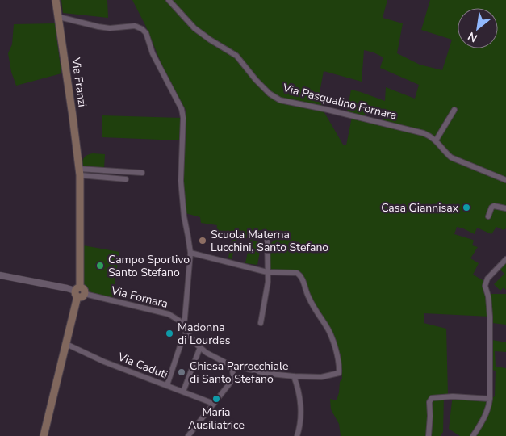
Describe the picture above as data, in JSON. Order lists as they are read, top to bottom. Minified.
{"streets":{"main road":["Via Franzi"],"street":["Via Pasqualino Fornara","Via Fornara","Via Caduti"]},"crossings":[["Via Franzi","Via Fornara"],["Via Franzi","Via Caduti"]],"places":["Casa Giannisax","Scuola Materna Lucchini, Santo Stefano","Campo Sportivo Santo Stefano","Madonna di Lourdes","Chiesa Parrocchiale di Santo Stefano","Maria Ausiliatrice"],"north":"bottom left"}
